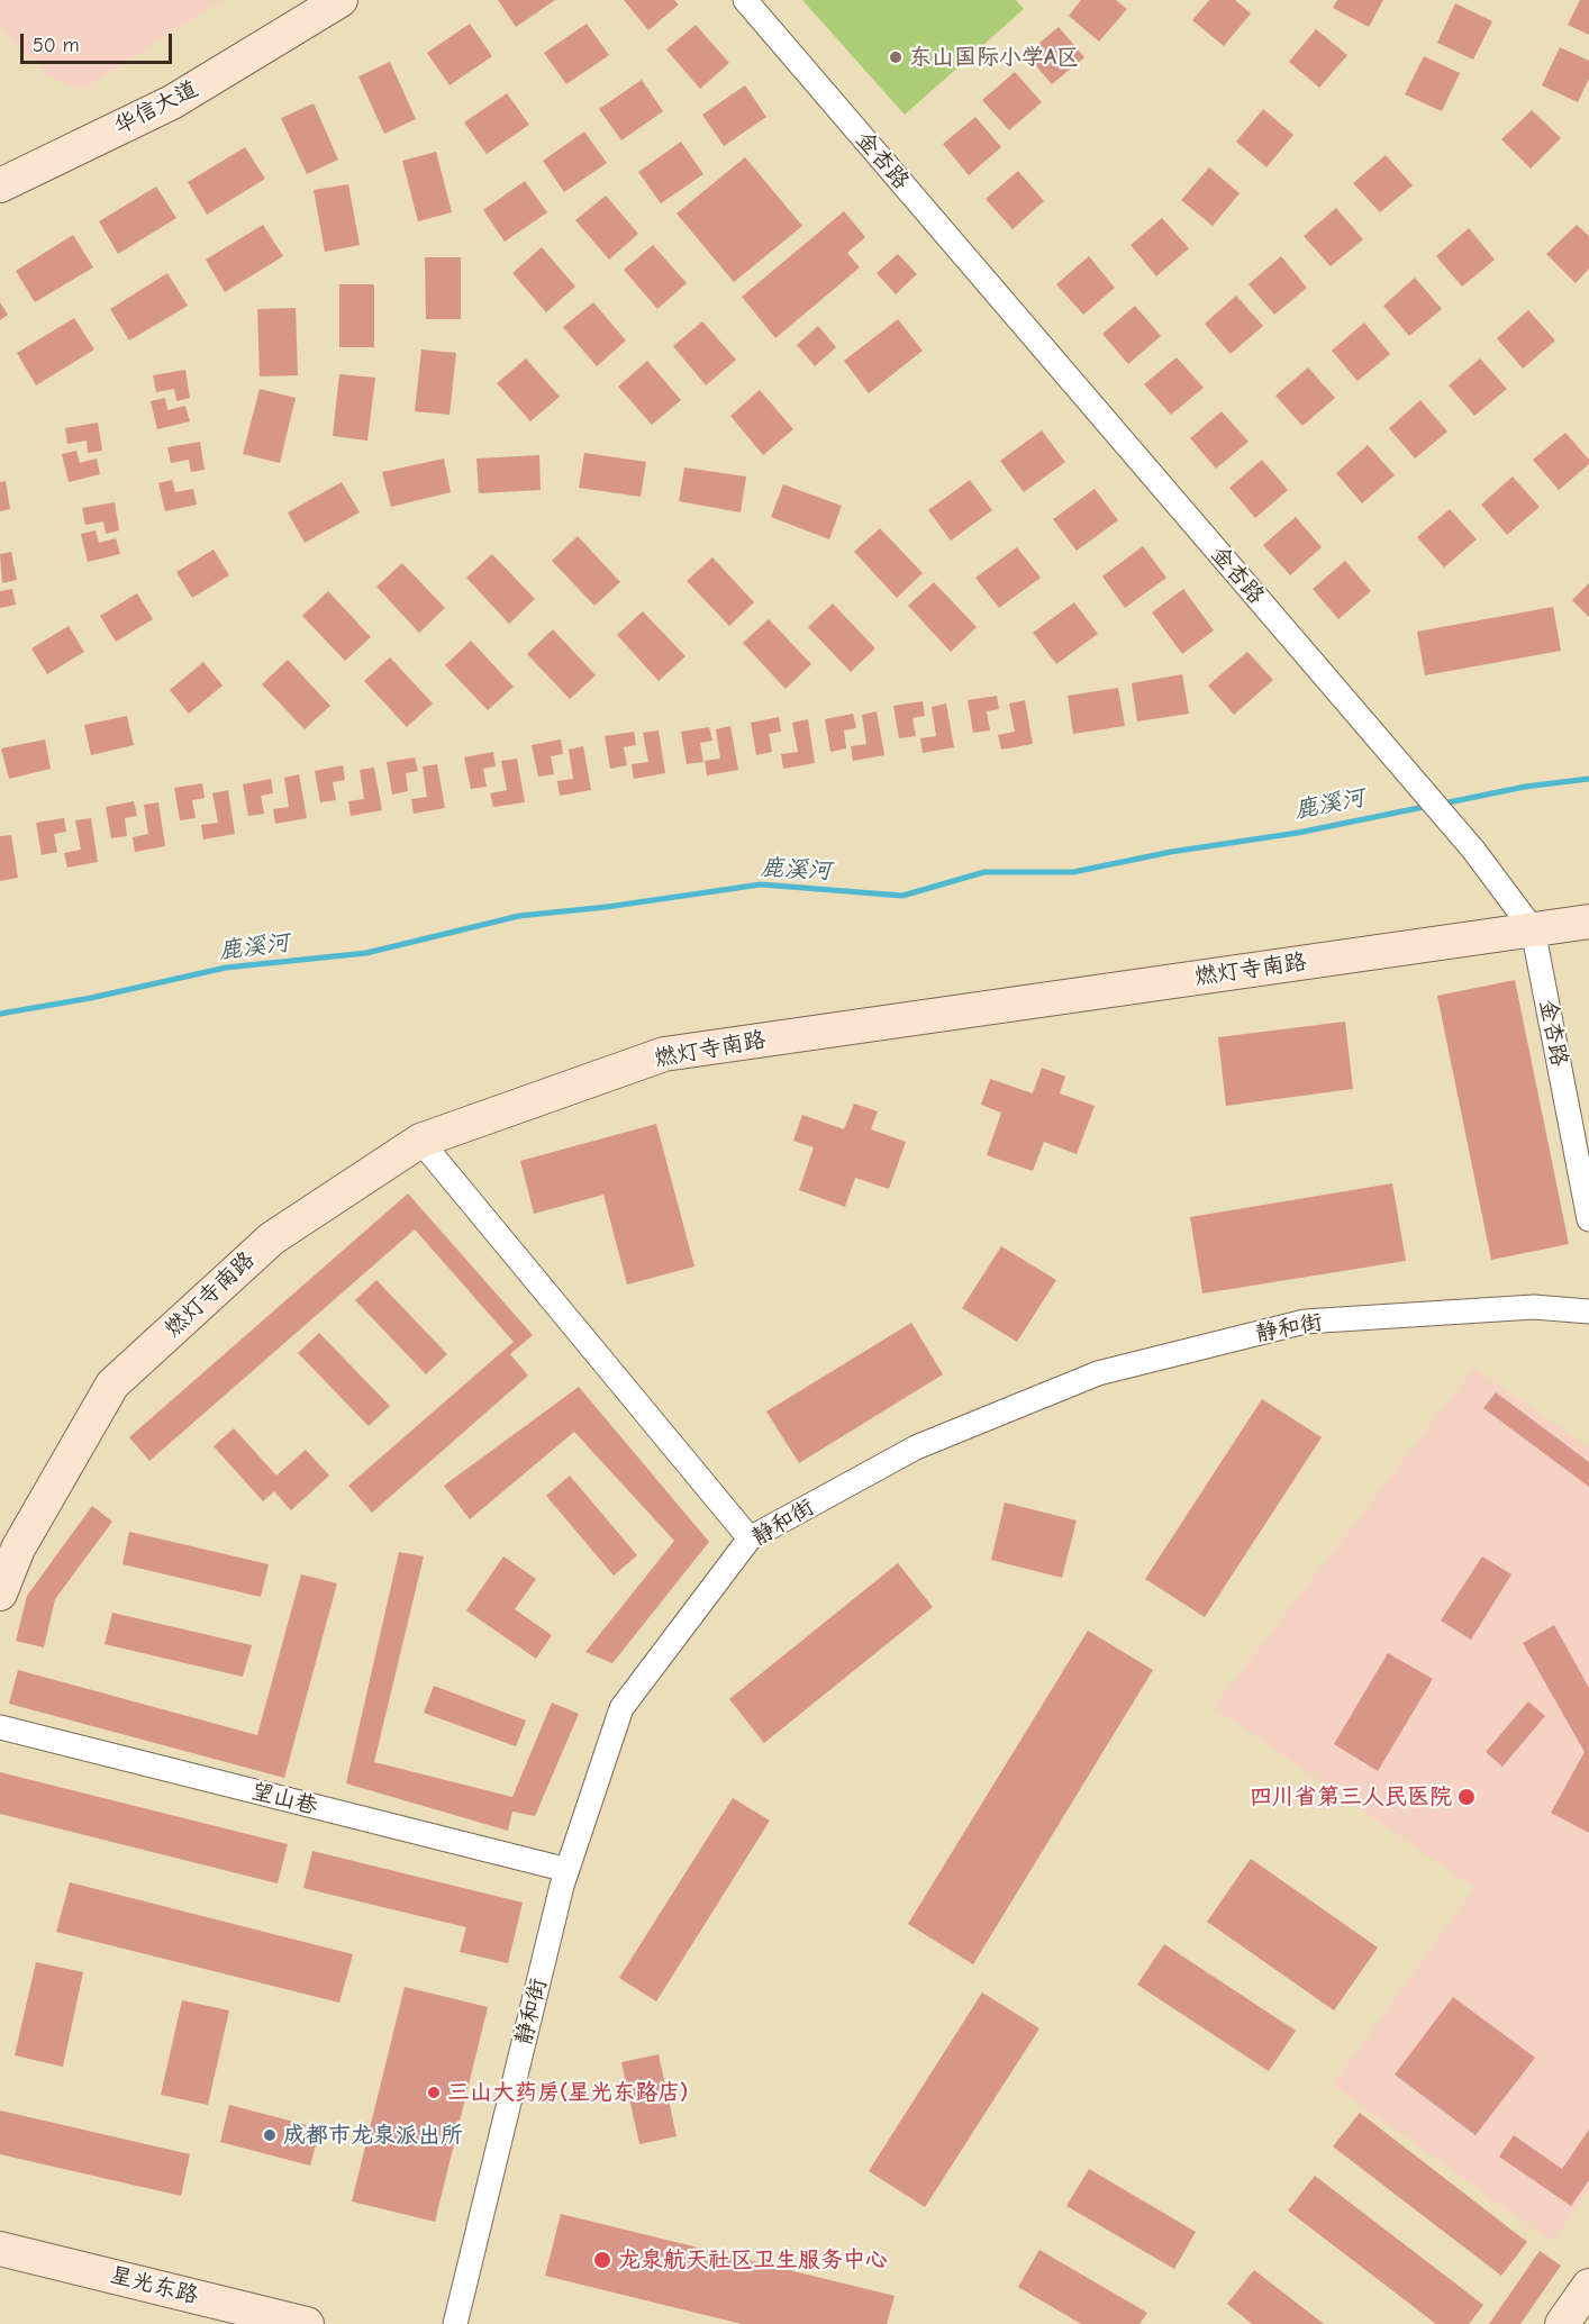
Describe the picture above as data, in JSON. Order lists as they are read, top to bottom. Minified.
{"streets":{"street":["华信大道","金杏路","燃灯寺南路","静和街","望山巷","星光东路"]},"crossings":[["金杏路","燃灯寺南路"],["静和街","望山巷"]],"water":["鹿溪河"],"places":["东山国际小学A区","四川省第三人民医院","三山大药房(星光东路店)","成都市龙泉派出所","龙泉航天社区卫生服务中心"],"scale_bar":"50 m"}
